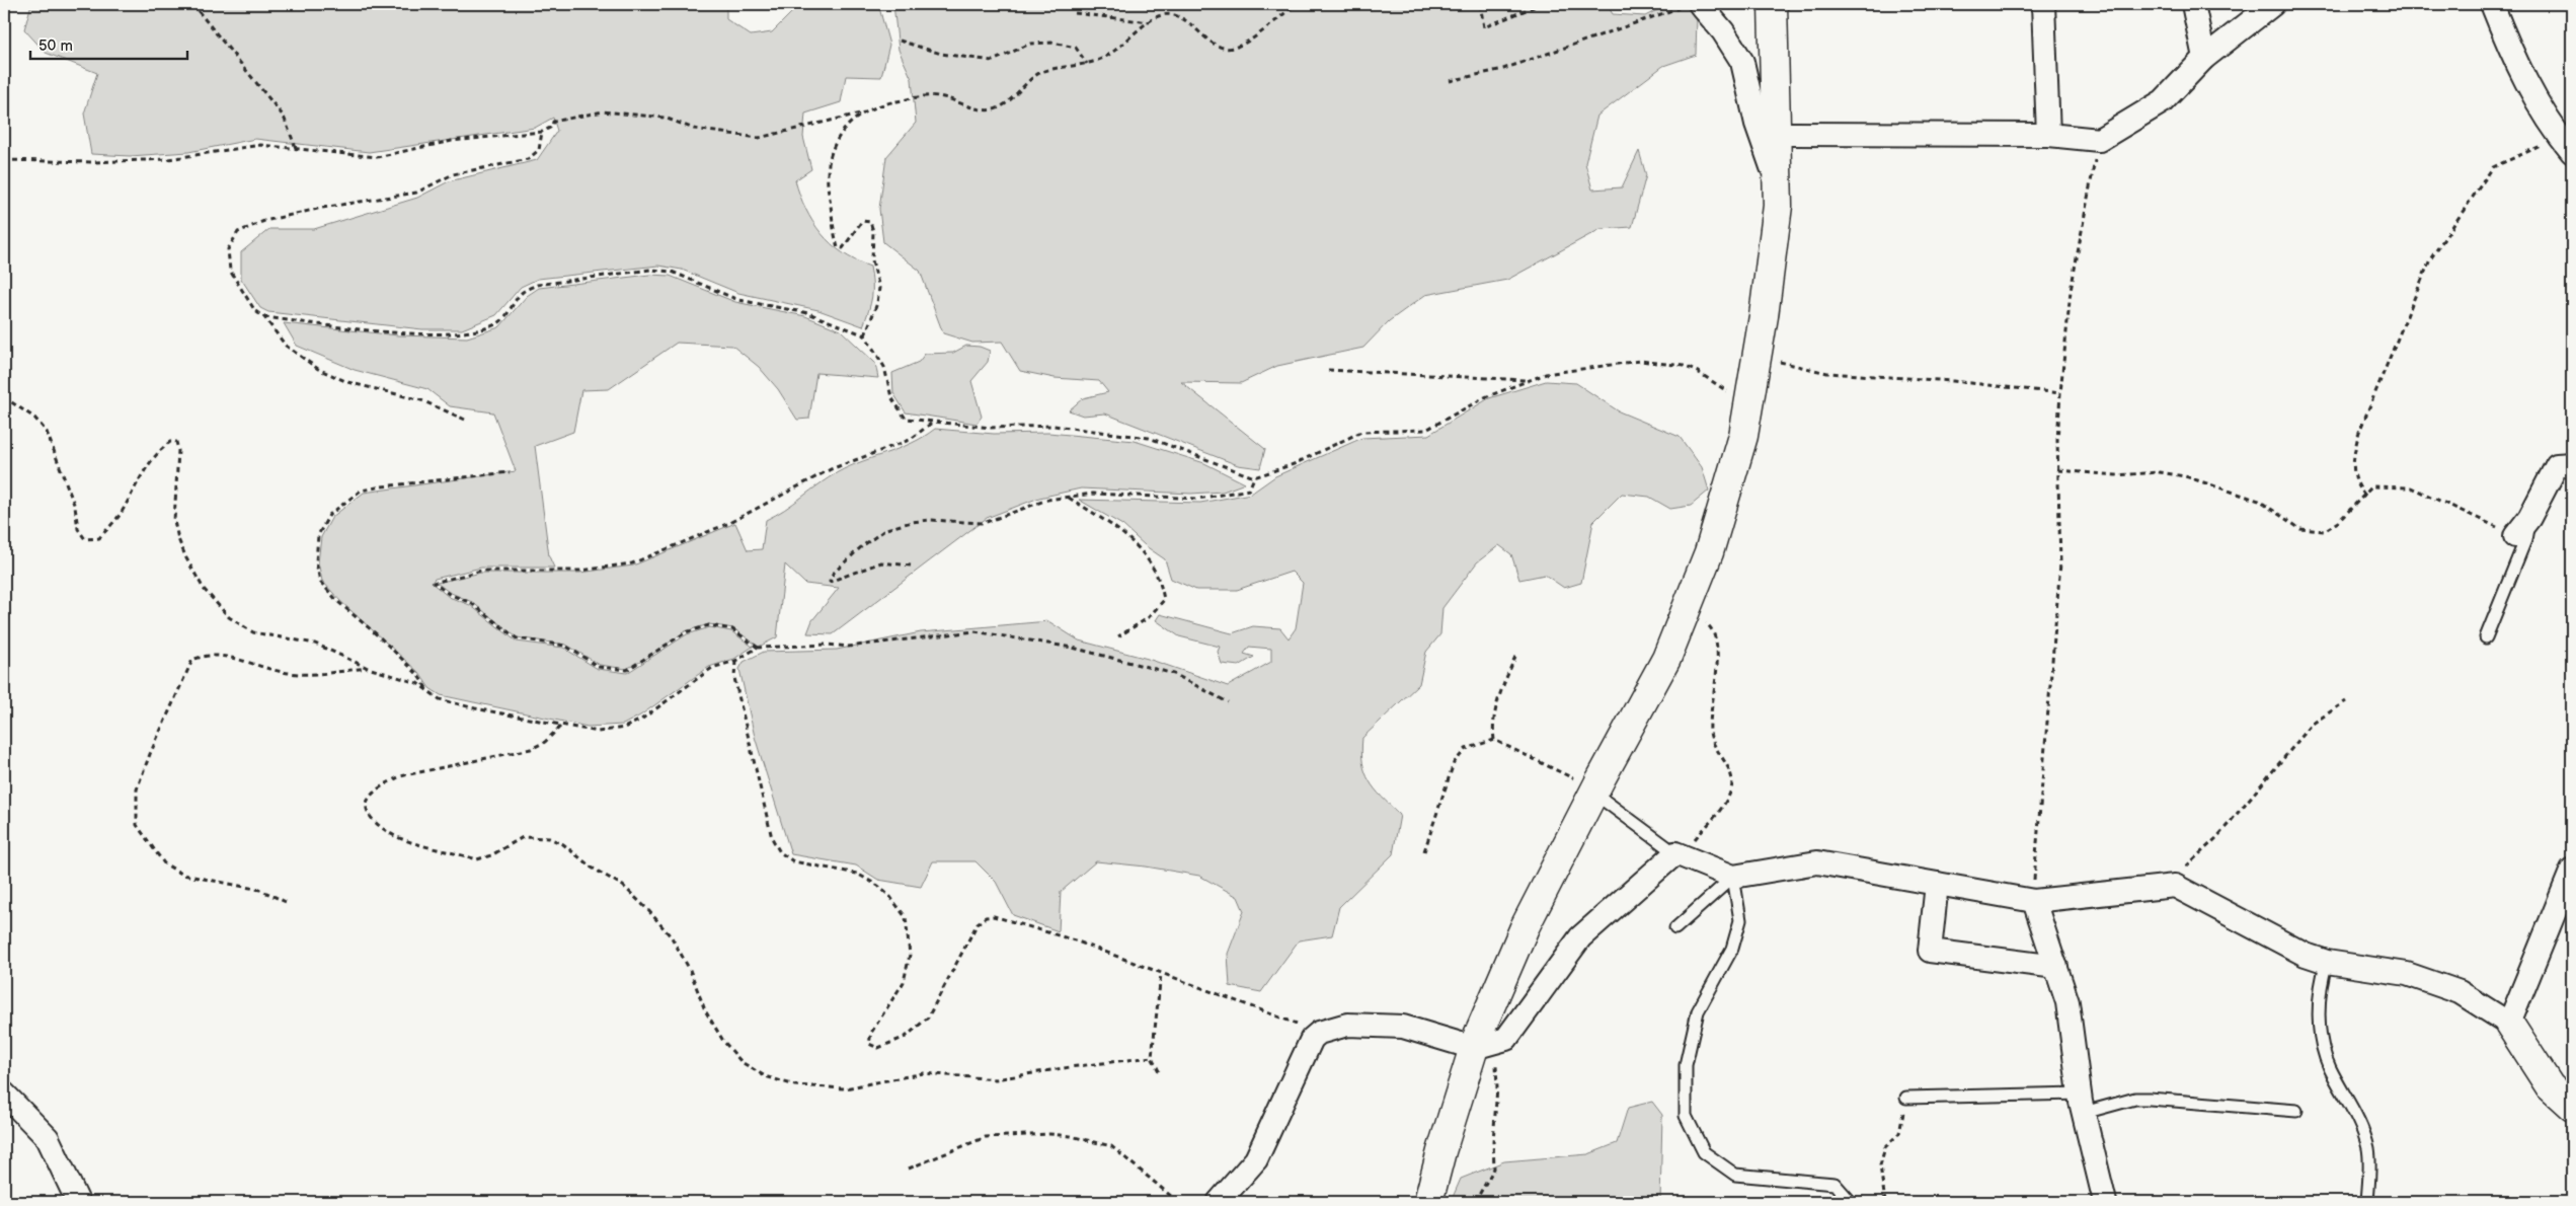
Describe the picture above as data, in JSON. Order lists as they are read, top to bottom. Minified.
{"scale_bar":"50 m"}
